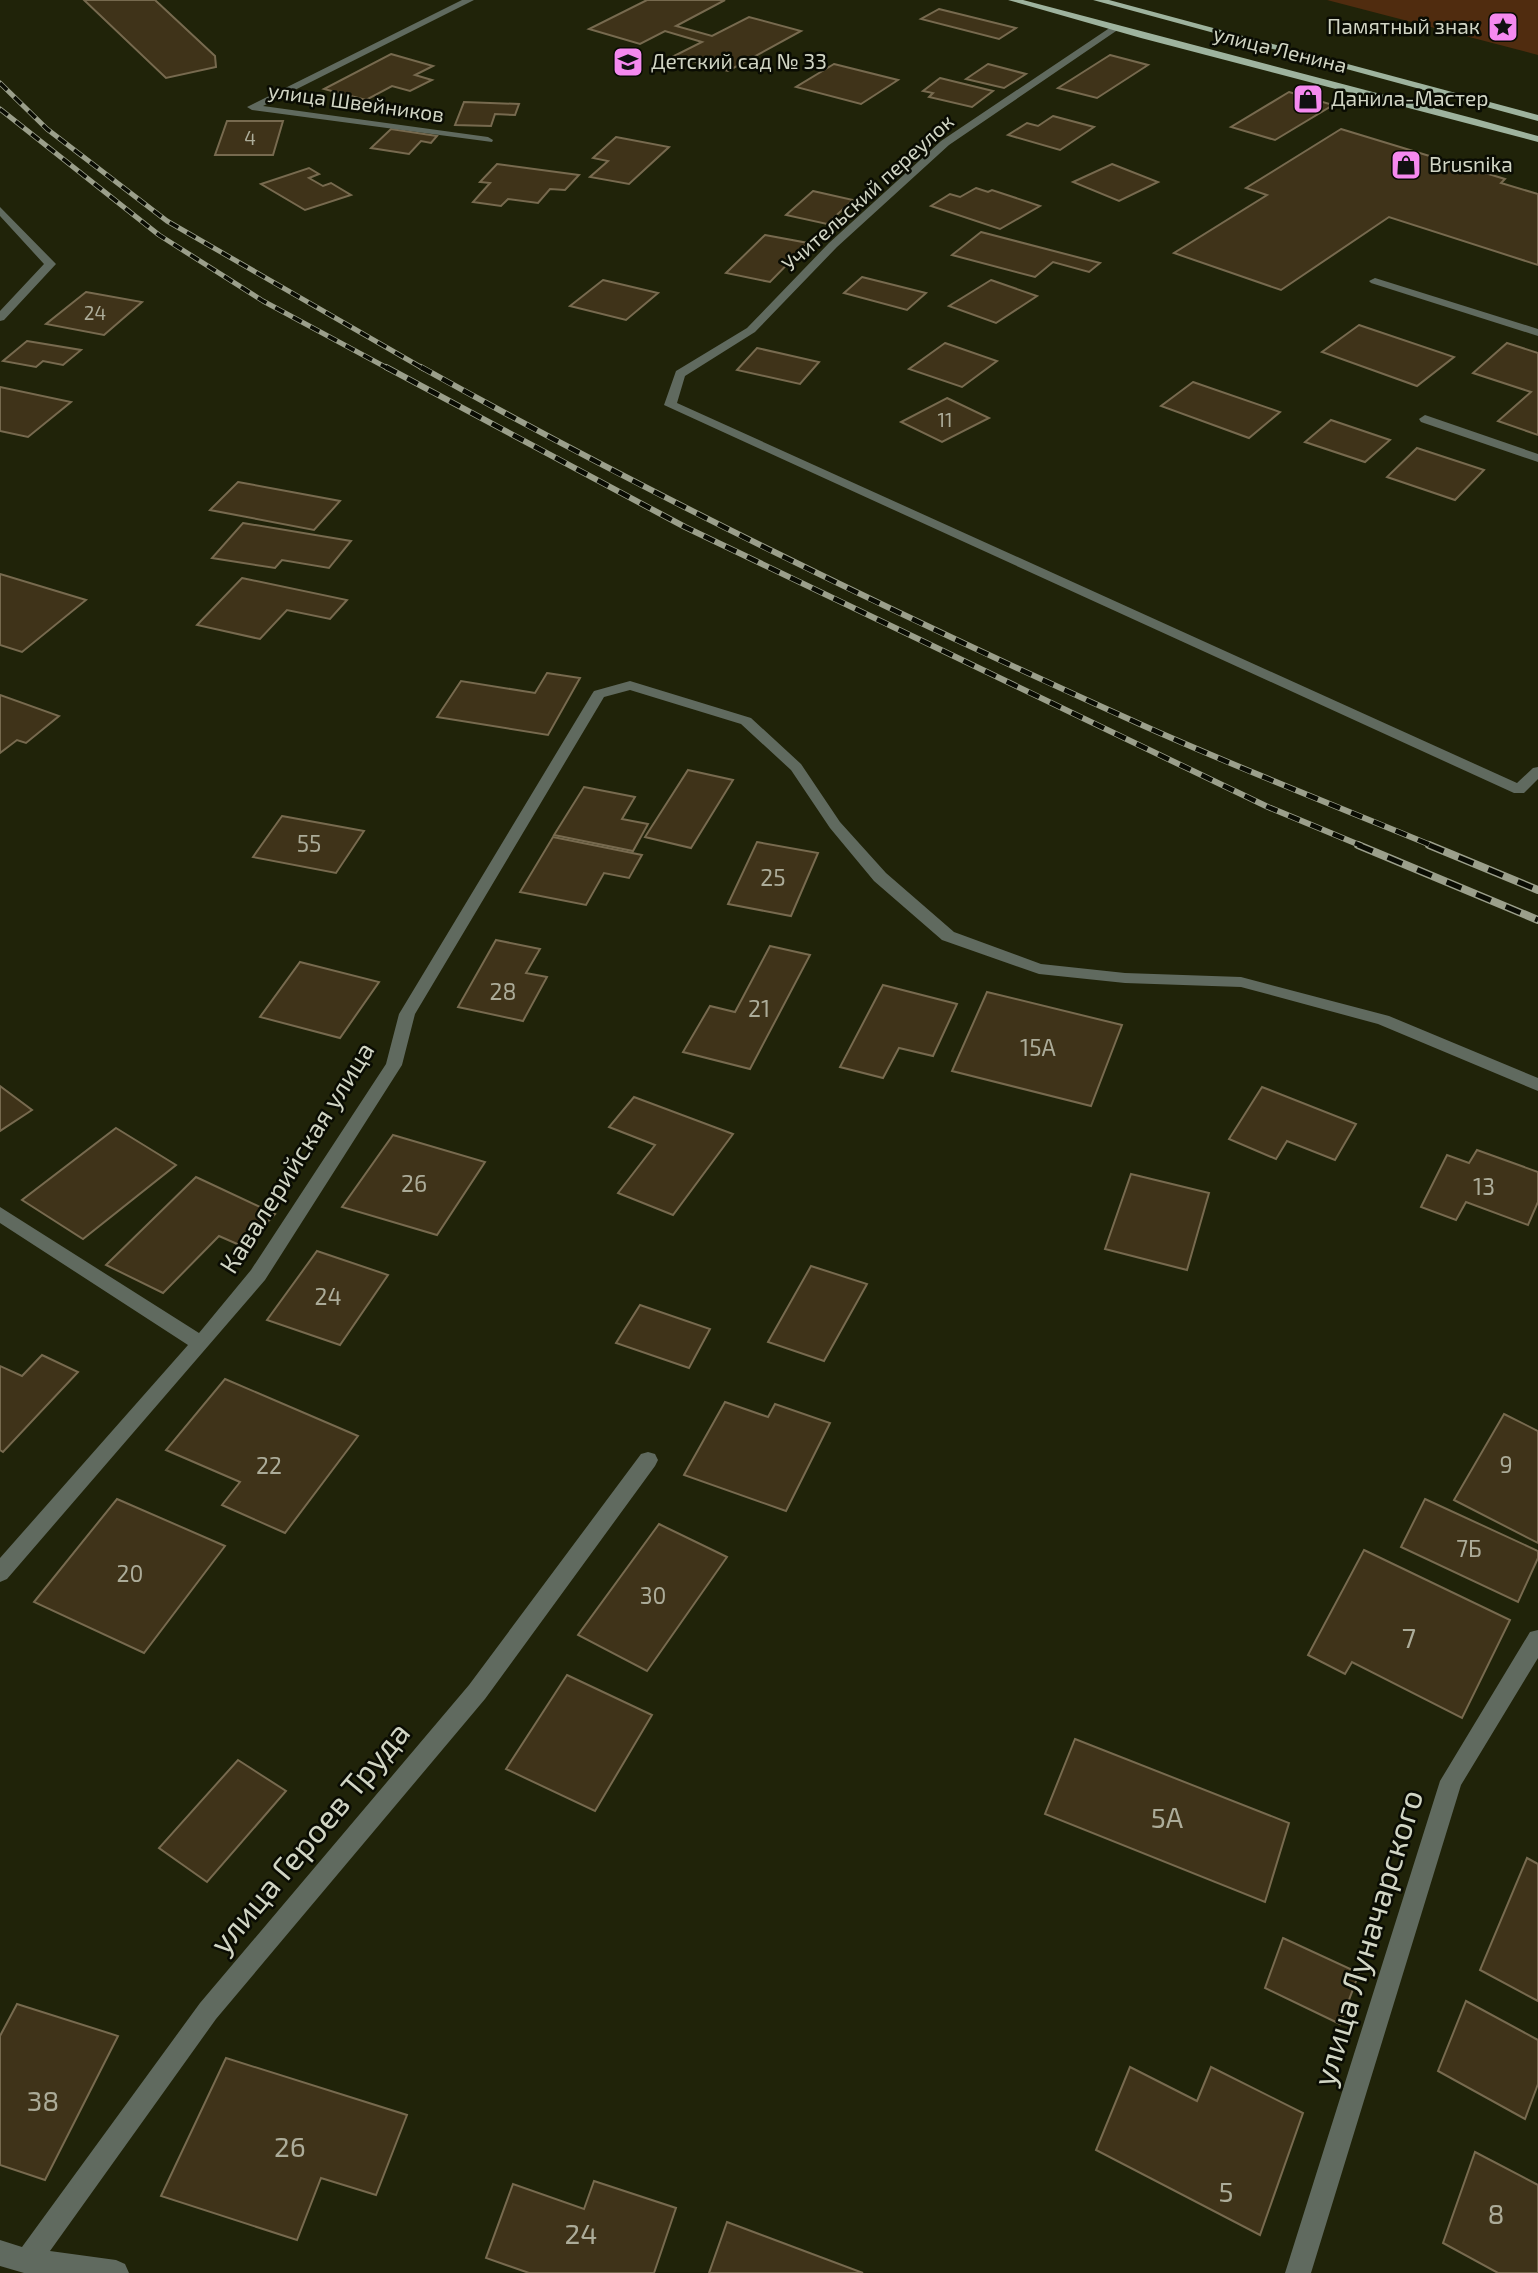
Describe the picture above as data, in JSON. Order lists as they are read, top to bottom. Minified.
{"streets":{"main road":["улица Ленина"],"street":["улица Швейников","Учительский переулок","Кавалерийская улица","улица Героев Труда","улица Луначарского"]},"crossings":[["улица Ленина","Учительский переулок"]],"places":{"place":["Памятный знак"],"school or university":["Детский сад № 33"],"shop":["Данила-Мастер","Brusnika"]},"house_numbers":["4","24","11","55","25","28","21","15А","26","13","24","9","22","7Б","20","30","7","5А","38","26","5","8","24"]}
